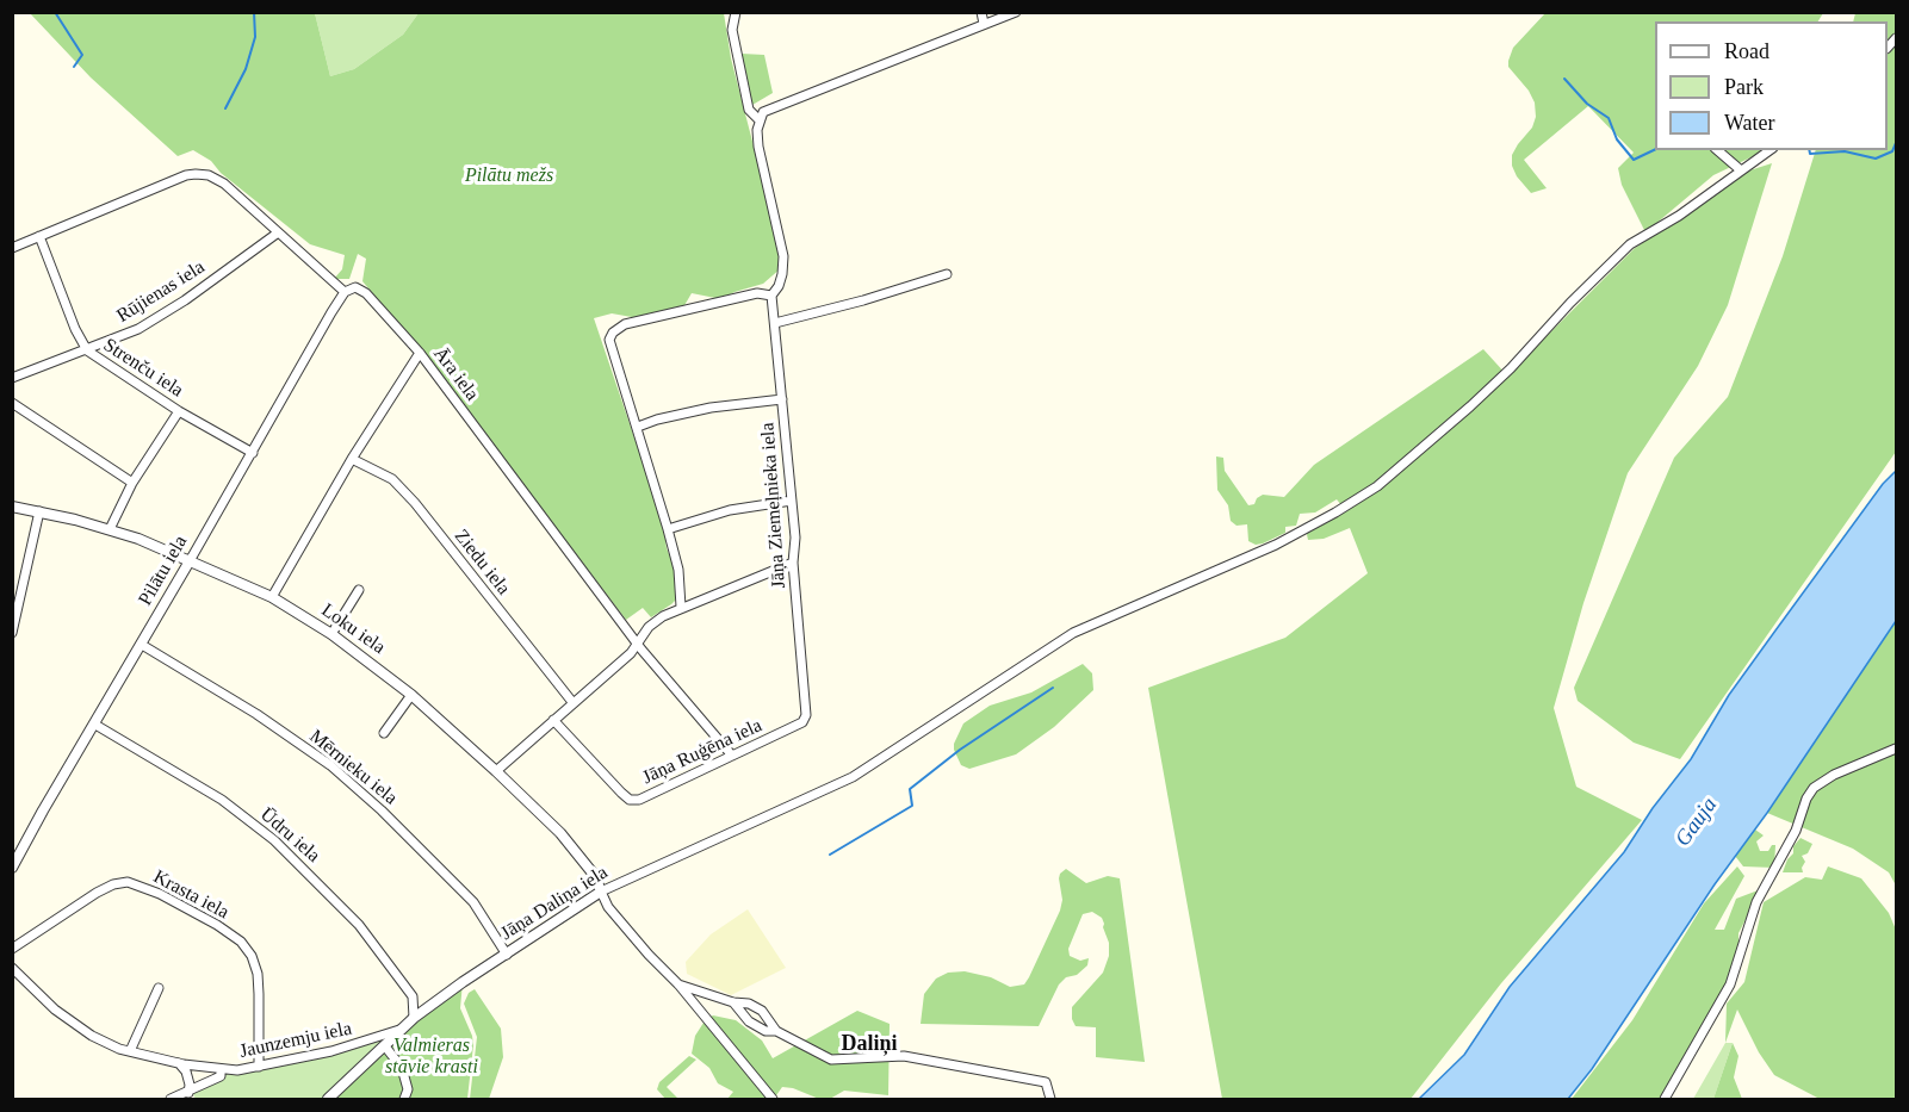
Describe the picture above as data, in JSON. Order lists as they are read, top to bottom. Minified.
{"streets":{"street":["Rūjienas iela","Strenču iela","Āra iela","Jāņa Ziemeļnieka iela","Ziedu iela","Pilātu iela","Loku iela","Jāņa Ruģēna iela","Mērnieku iela","Ūdru iela","Krasta iela","Jāņa Daliņa iela","Jaunzemju iela"]},"crossings":[["Rūjienas iela","Strenču iela"],["Rūjienas iela","Āra iela"],["Strenču iela","Āra iela"],["Strenču iela","Pilātu iela"],["Āra iela","Pilātu iela"],["Āra iela","Jāņa Ruģēna iela"],["Jāņa Ziemeļnieka iela","Jāņa Ruģēna iela"],["Pilātu iela","Loku iela"],["Pilātu iela","Mērnieku iela"],["Pilātu iela","Ūdru iela"],["Loku iela","Jāņa Daliņa iela"],["Mērnieku iela","Jāņa Daliņa iela"],["Ūdru iela","Jāņa Daliņa iela"],["Krasta iela","Jaunzemju iela"],["Jāņa Daliņa iela","Jaunzemju iela"]],"districts":["Daliņi"],"water":["Gauja"],"parks":["Pilātu mežs","Valmieras stāvie krasti"],"legend":["Road","Park","Water"]}
